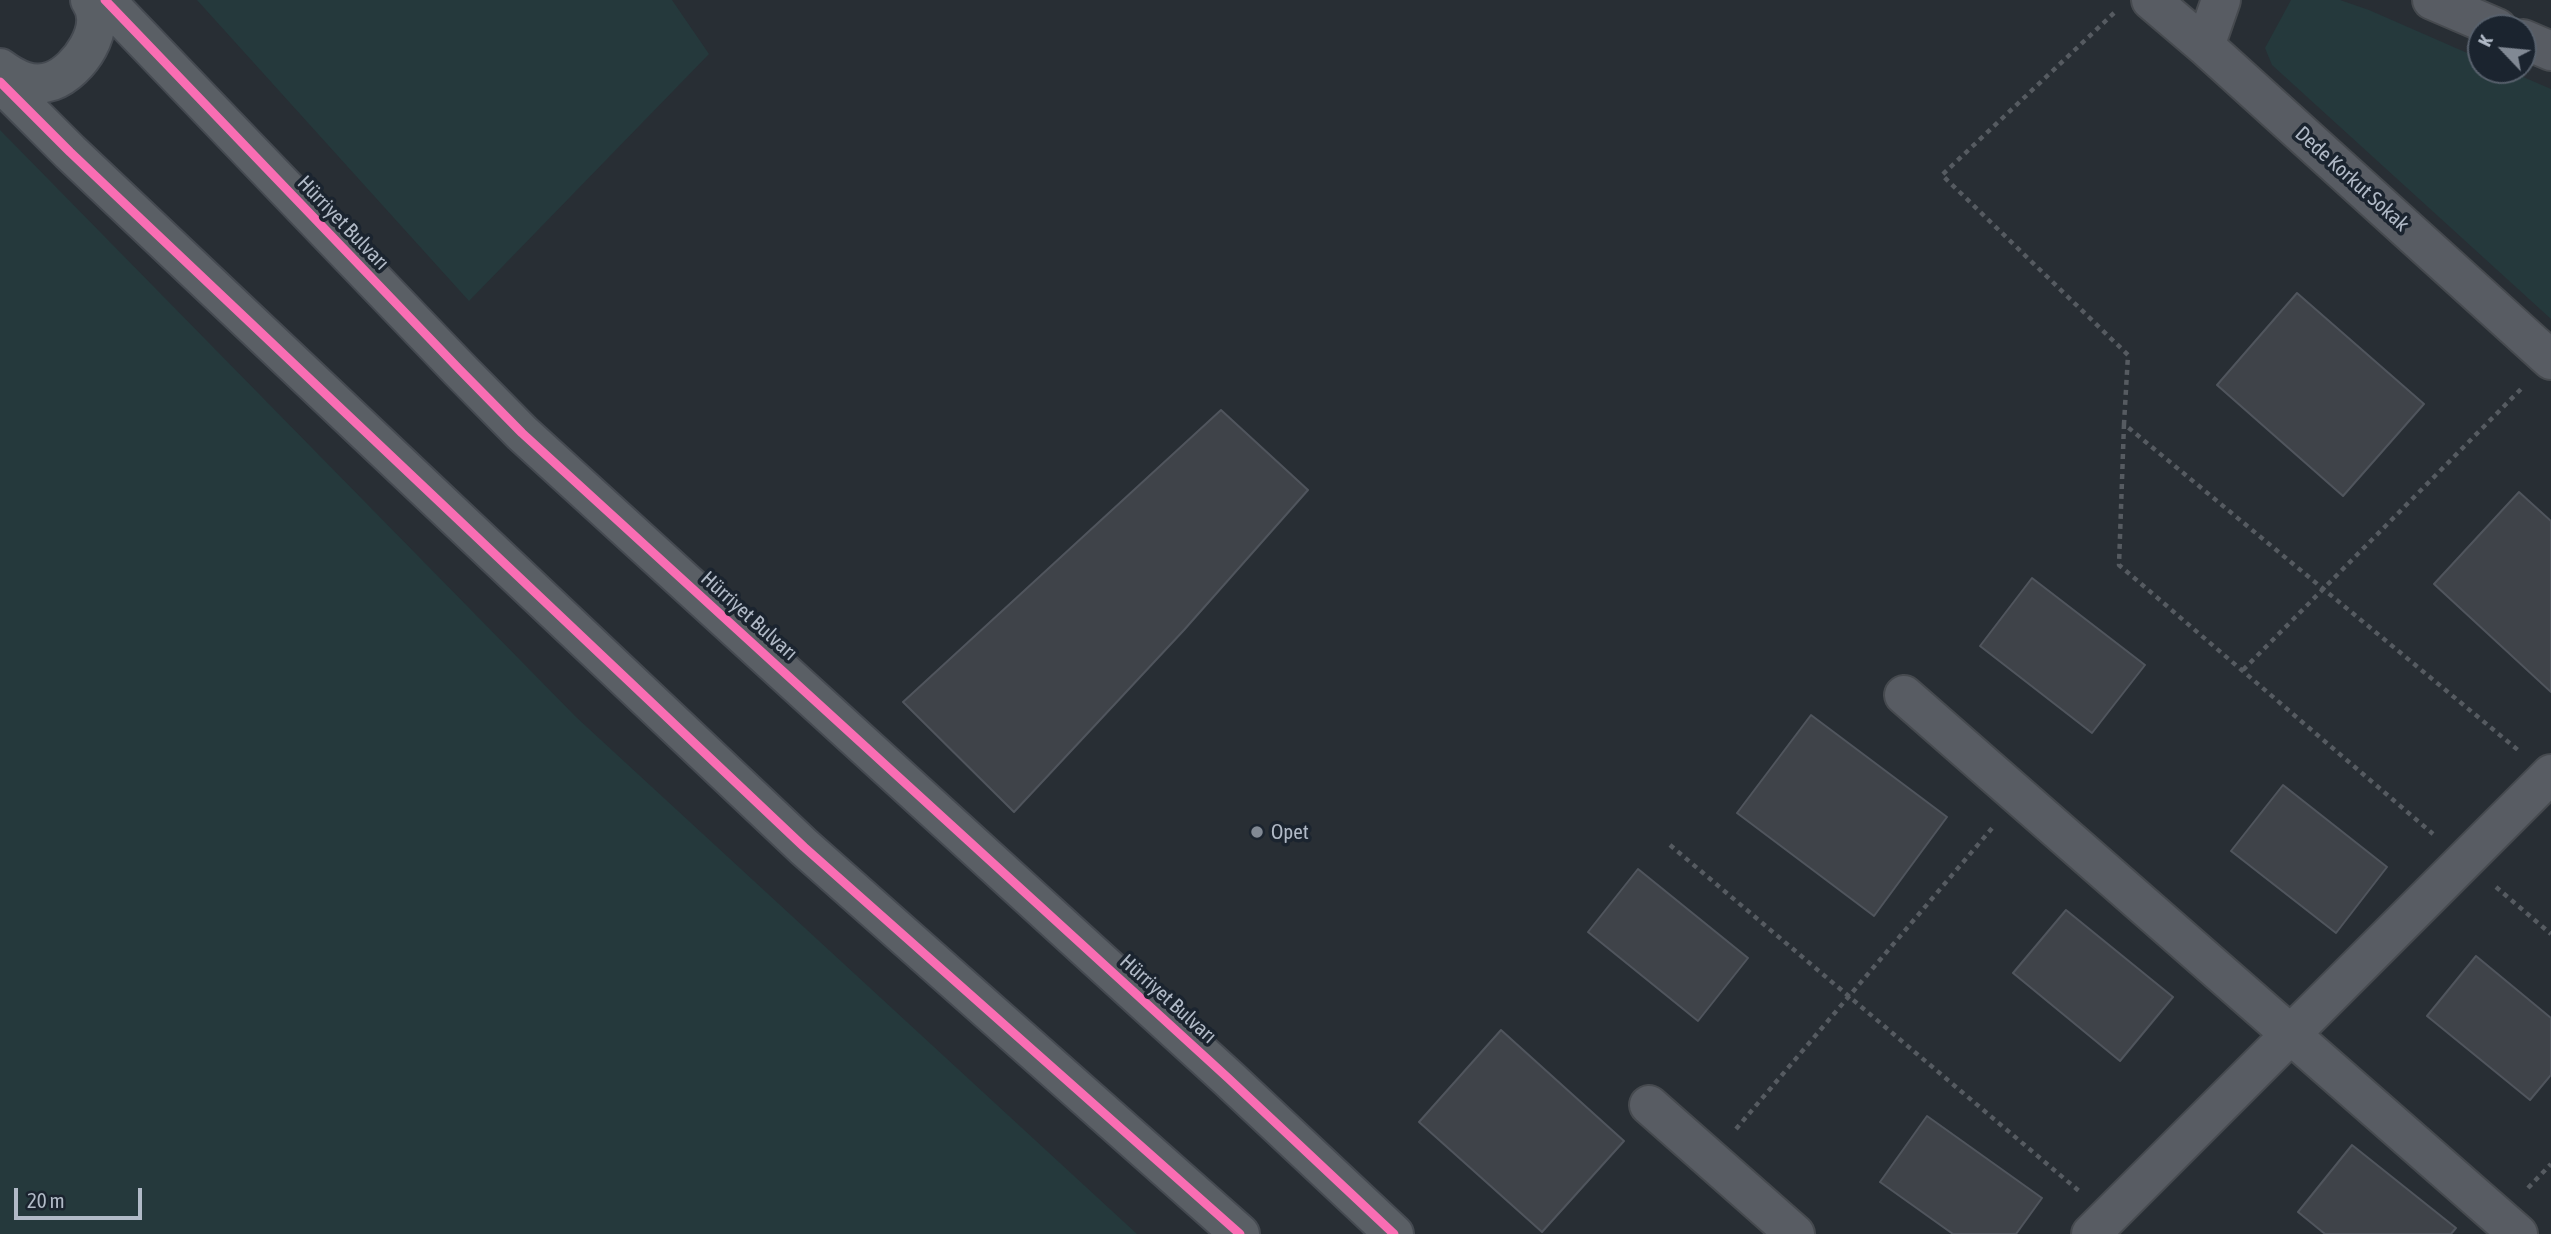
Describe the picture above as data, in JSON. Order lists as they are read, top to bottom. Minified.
{"streets":{"main road":["Hürriyet Bulvarı"],"street":["Dede Korkut Sokak"]},"places":["Opet"],"scale_bar":"20 m","north":"top left"}
